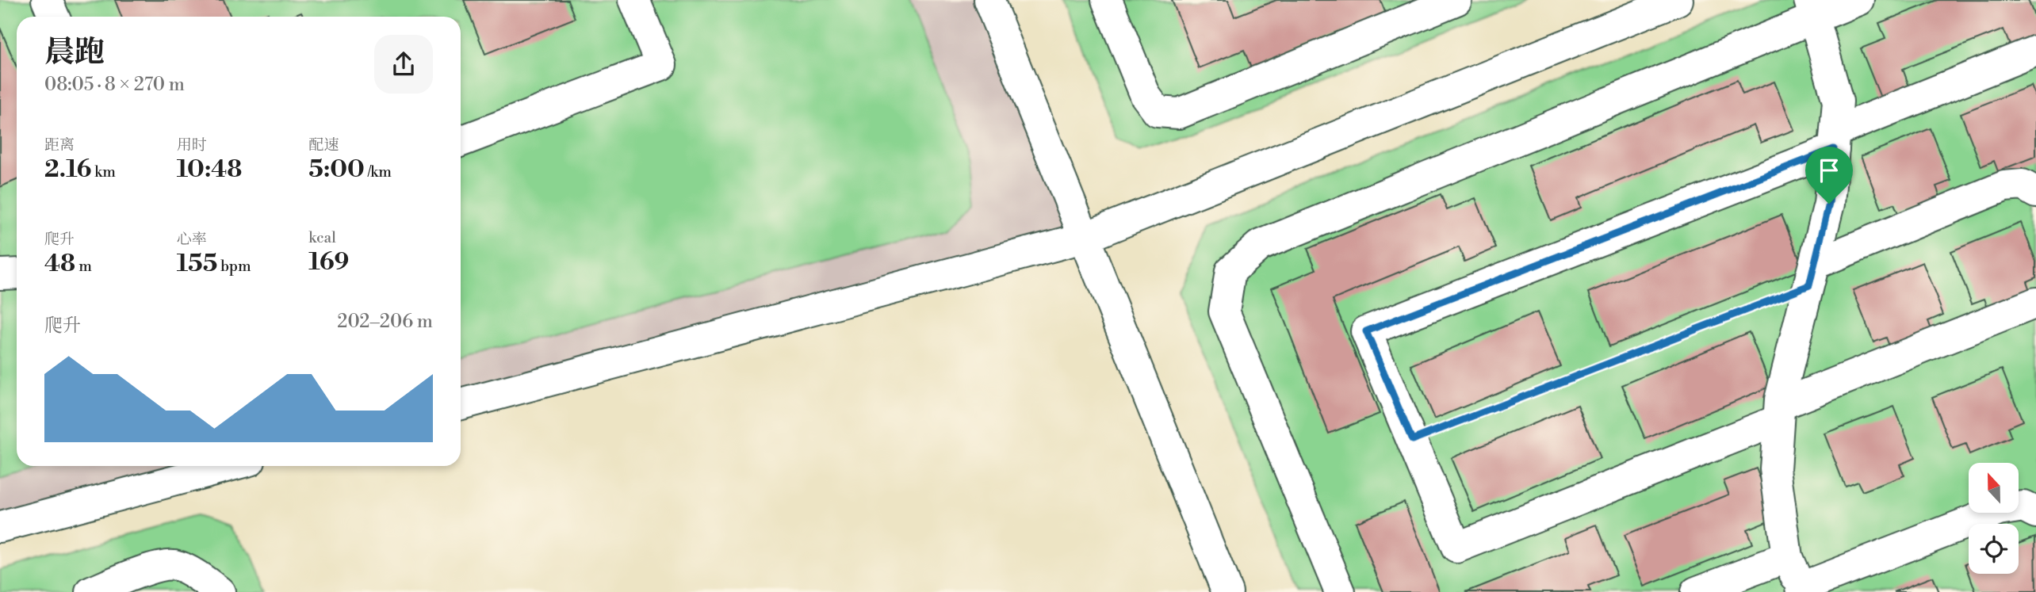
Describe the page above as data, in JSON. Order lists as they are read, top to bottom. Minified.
{"north":"top","page":{"heading":["晨跑","08:05 · 8 × 270 m"],"stats":[["距离","2.16 km"],["用时","10:48"],["配速","5:00 /km"],["爬升","48 m"],["心率","155 bpm"],["kcal","169"]],"chart":["爬升","202–206 m"]}}
